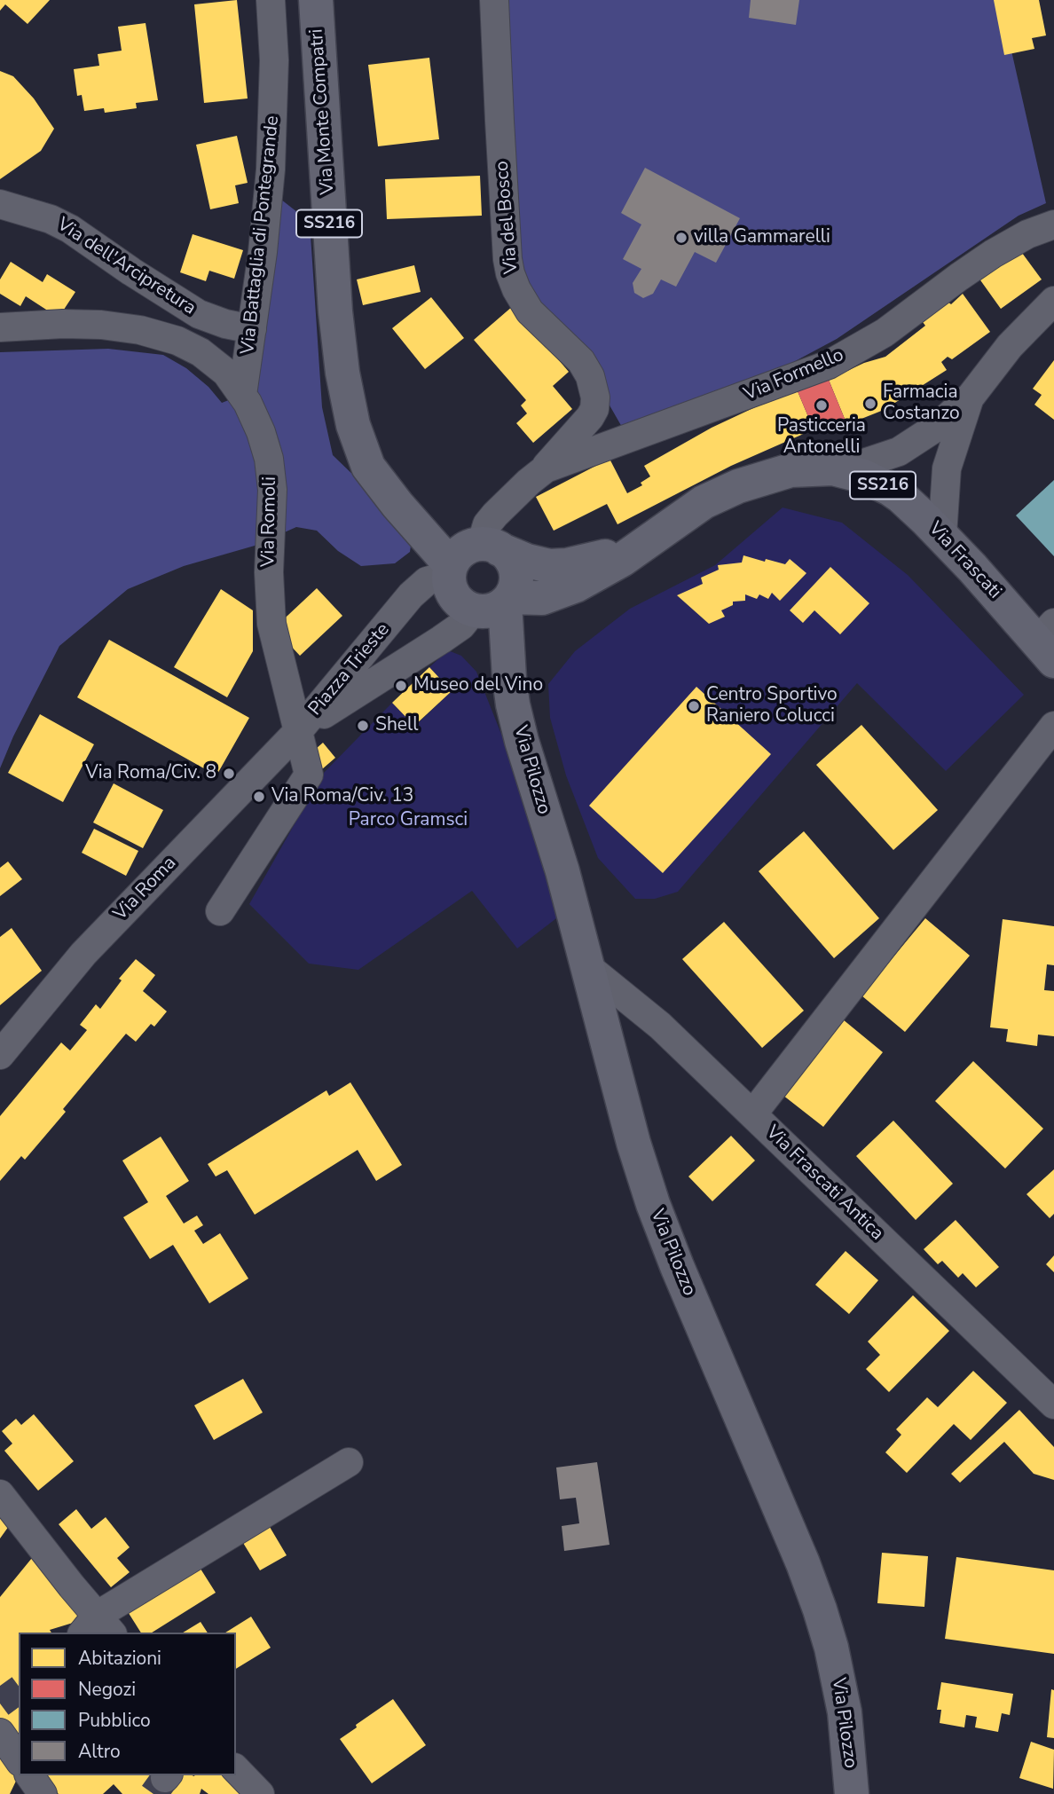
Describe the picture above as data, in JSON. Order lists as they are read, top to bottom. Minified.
{"streets":{"main road":["Via Monte Compatri","SS216","Via Frascati","Via Pilozzo"],"street":["Via del Bosco","Via Battaglia di Pontegrande","Via dell'Arcipretura","Via Formello","Via Romoli","Piazza Trieste","Via Roma","Via Frascati Antica"]},"crossings":[["Via Monte Compatri","Via Frascati"],["Via Monte Compatri","Piazza Trieste"],["Via Monte Compatri","Via Pilozzo"],["Via del Bosco","Via Formello"],["Via Battaglia di Pontegrande","Via dell'Arcipretura"],["Via Battaglia di Pontegrande","Via Romoli"],["Via Romoli","Piazza Trieste"],["Via Romoli","Via Roma"],["Via Frascati","Piazza Trieste"],["Via Frascati","Via Pilozzo"],["Piazza Trieste","Via Pilozzo"],["Piazza Trieste","Via Roma"],["Via Pilozzo","Via Frascati Antica"]],"parks":["Parco Gramsci"],"places":["villa Gammarelli","Farmacia Costanzo","Pasticceria Antonelli","Museo del Vino","Centro Sportivo Raniero Colucci","Shell","Via Roma/Civ. 8","Via Roma/Civ. 13"],"legend":["Abitazioni","Negozi","Pubblico","Altro"]}
